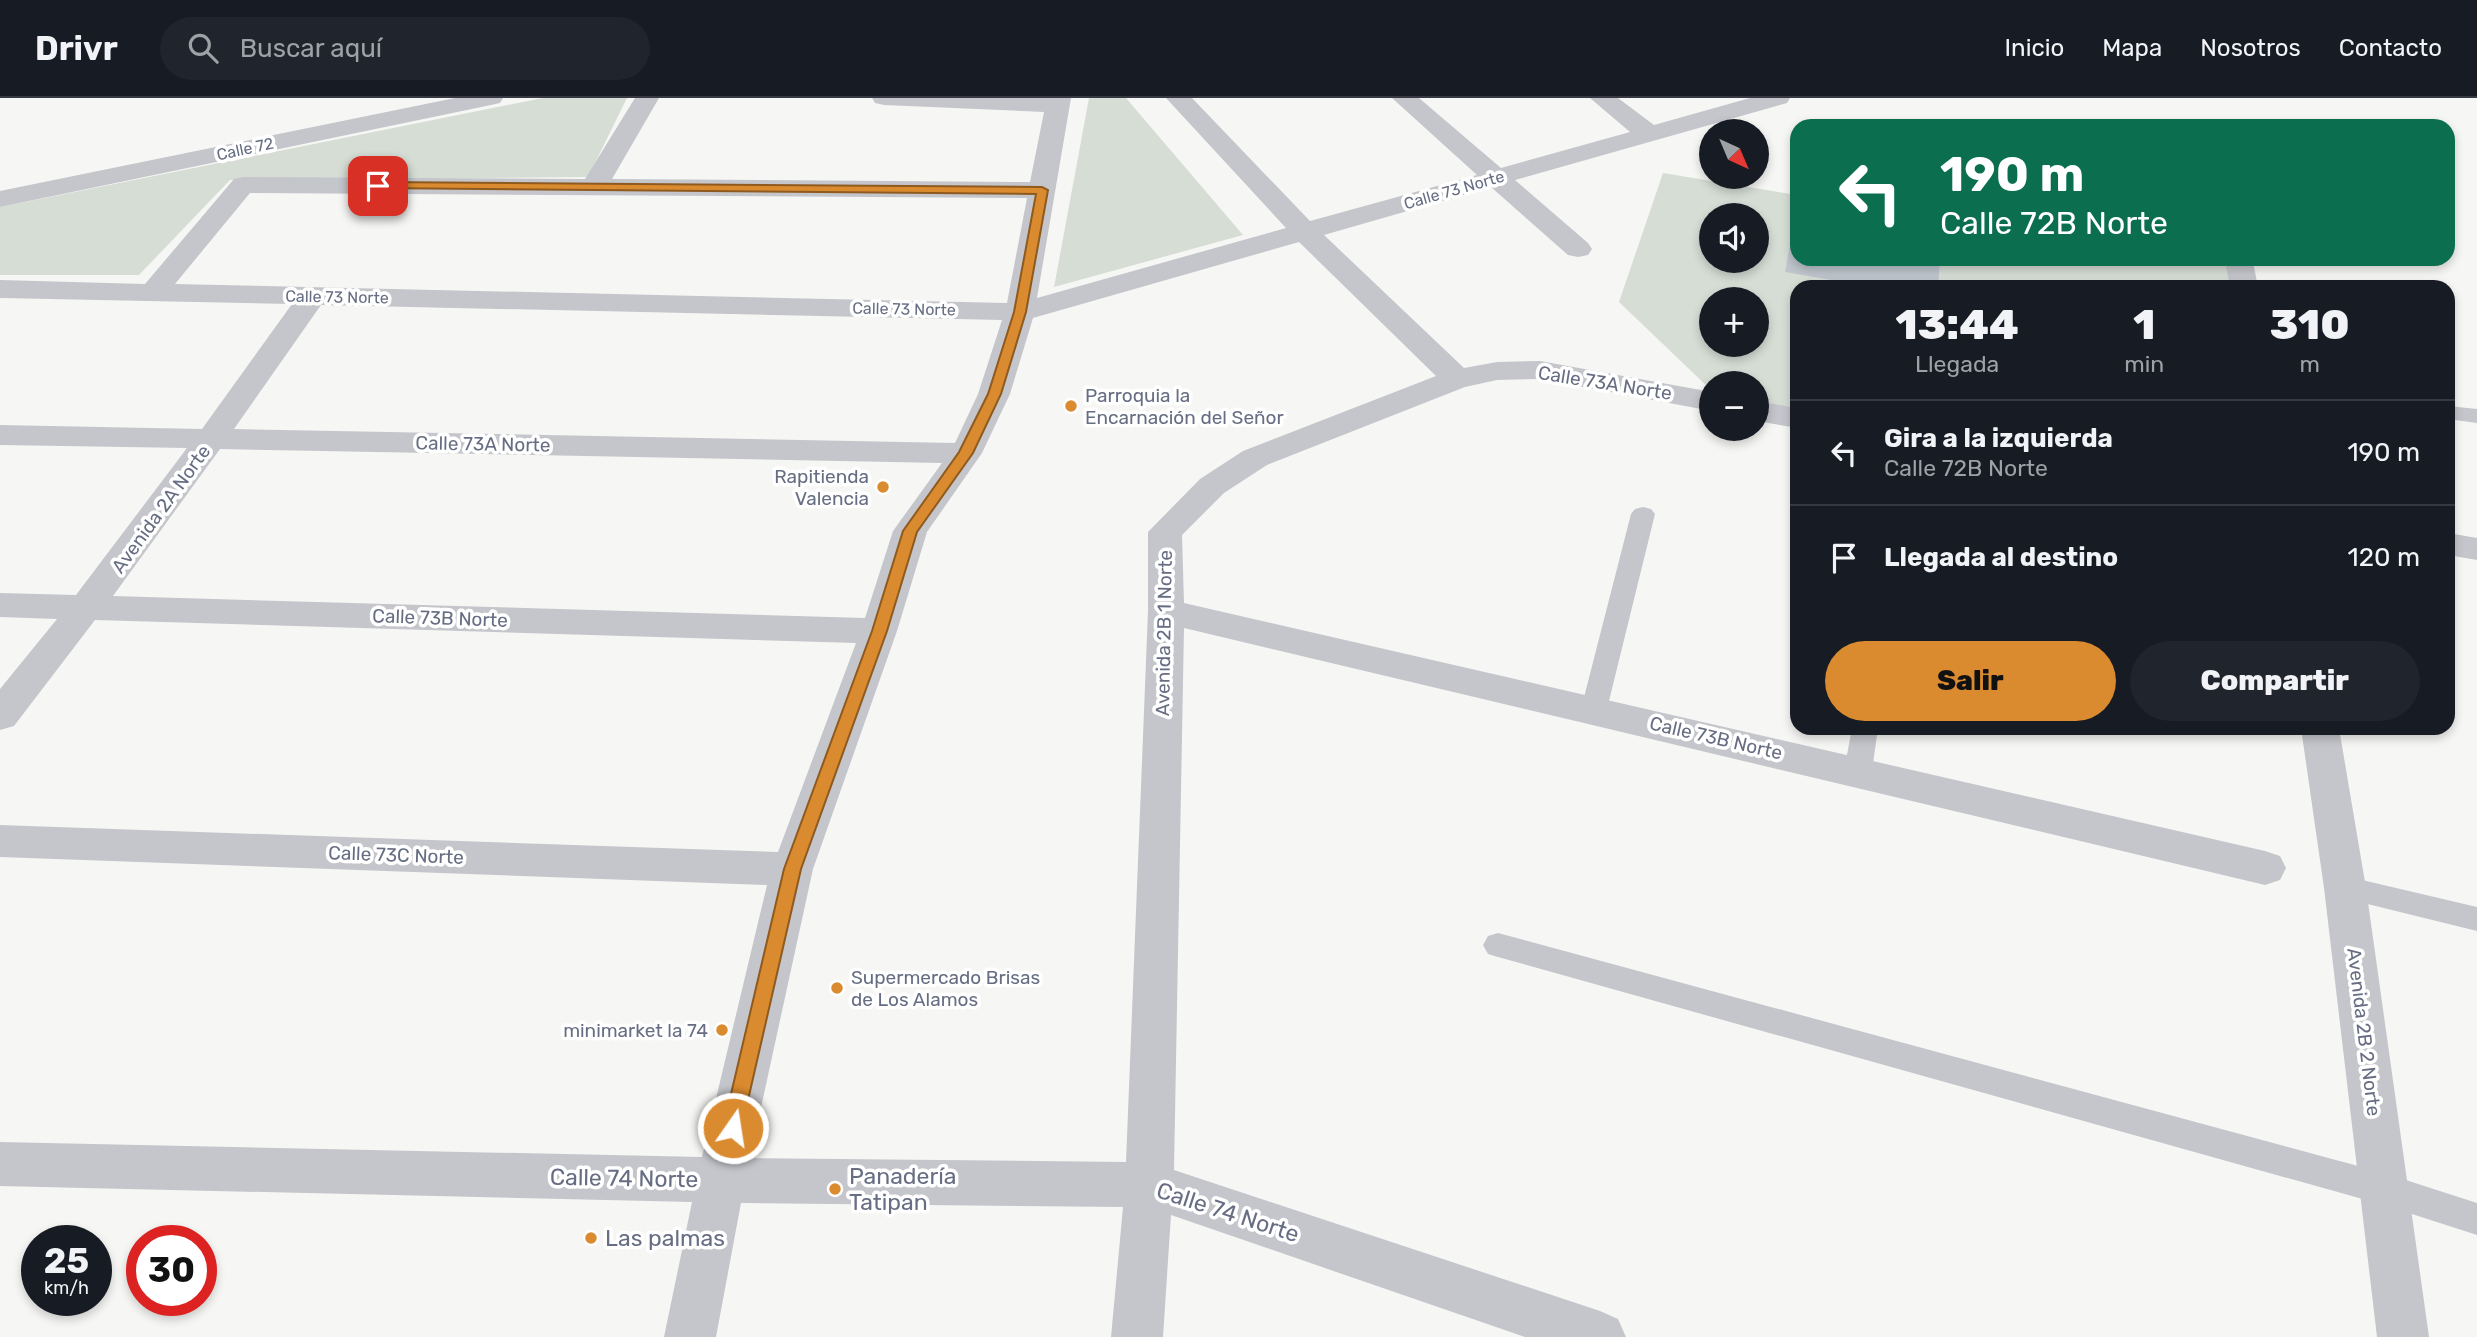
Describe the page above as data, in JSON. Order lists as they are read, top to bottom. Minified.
{"streets":{"street":["Calle 72","Calle 73 Norte","Calle 73A Norte","Avenida 2A Norte","Calle 73B Norte","Avenida 2B 1 Norte","Calle 73C Norte","Avenida 2B 2 Norte","Calle 74 Norte"]},"crossings":[["Calle 73 Norte","Avenida 2A Norte"],["Calle 73A Norte","Avenida 2A Norte"],["Calle 73A Norte","Avenida 2B 1 Norte"],["Avenida 2A Norte","Calle 73B Norte"],["Calle 73B Norte","Avenida 2B 1 Norte"],["Avenida 2B 1 Norte","Calle 74 Norte"]],"places":["Parroquia la Encarnación del Señor","Rapitienda Valencia","Supermercado Brisas de Los Alamos","minimarket la 74","Panadería Tatipan","Las palmas"],"north":"bottom right","page":{"header":"Drivr","search":"Buscar aquí","nav":["Inicio","Mapa","Nosotros","Contacto"],"map_buttons":["+","−"],"turn":["190 m","Calle 72B Norte"],"eta":["13:44","Llegada","1","min","310","m"],"list":[{"name":"Gira a la izquierda","note":"Calle 72B Norte","value":"190 m"},{"name":"Llegada al destino","value":"120 m"}],"buttons":["Salir","Compartir"],"speed":"25 km/h","limit":"30"}}
